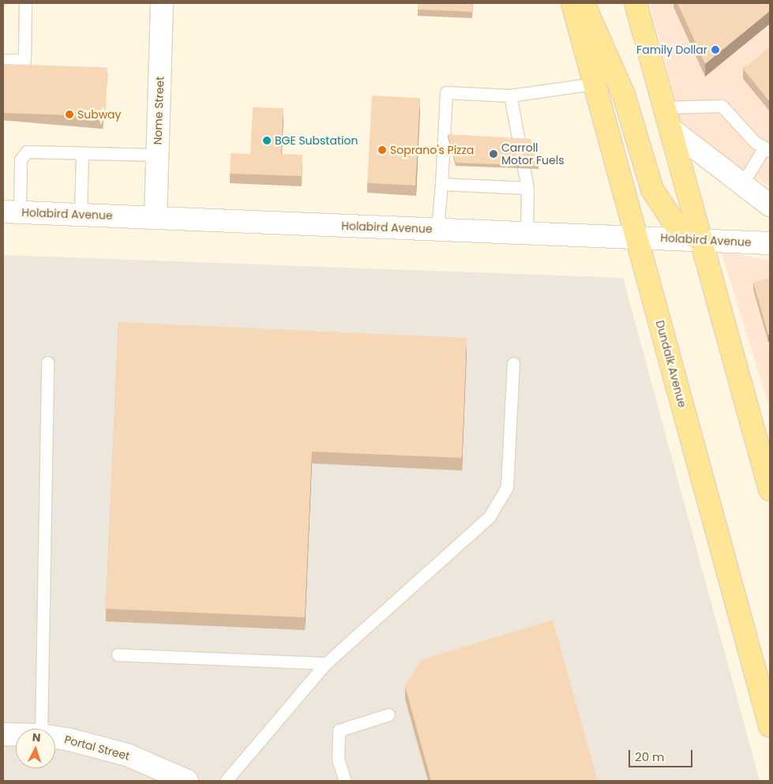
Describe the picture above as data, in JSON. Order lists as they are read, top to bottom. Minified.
{"streets":{"main road":["Nome Street","Holabird Avenue","Dundalk Avenue","Portal Street"]},"crossings":[["Nome Street","Holabird Avenue"],["Holabird Avenue","Dundalk Avenue"]],"places":["Family Dollar","Subway","BGE Substation","Soprano's Pizza","Carroll Motor Fuels"],"scale_bar":"20 m","north":"top"}
